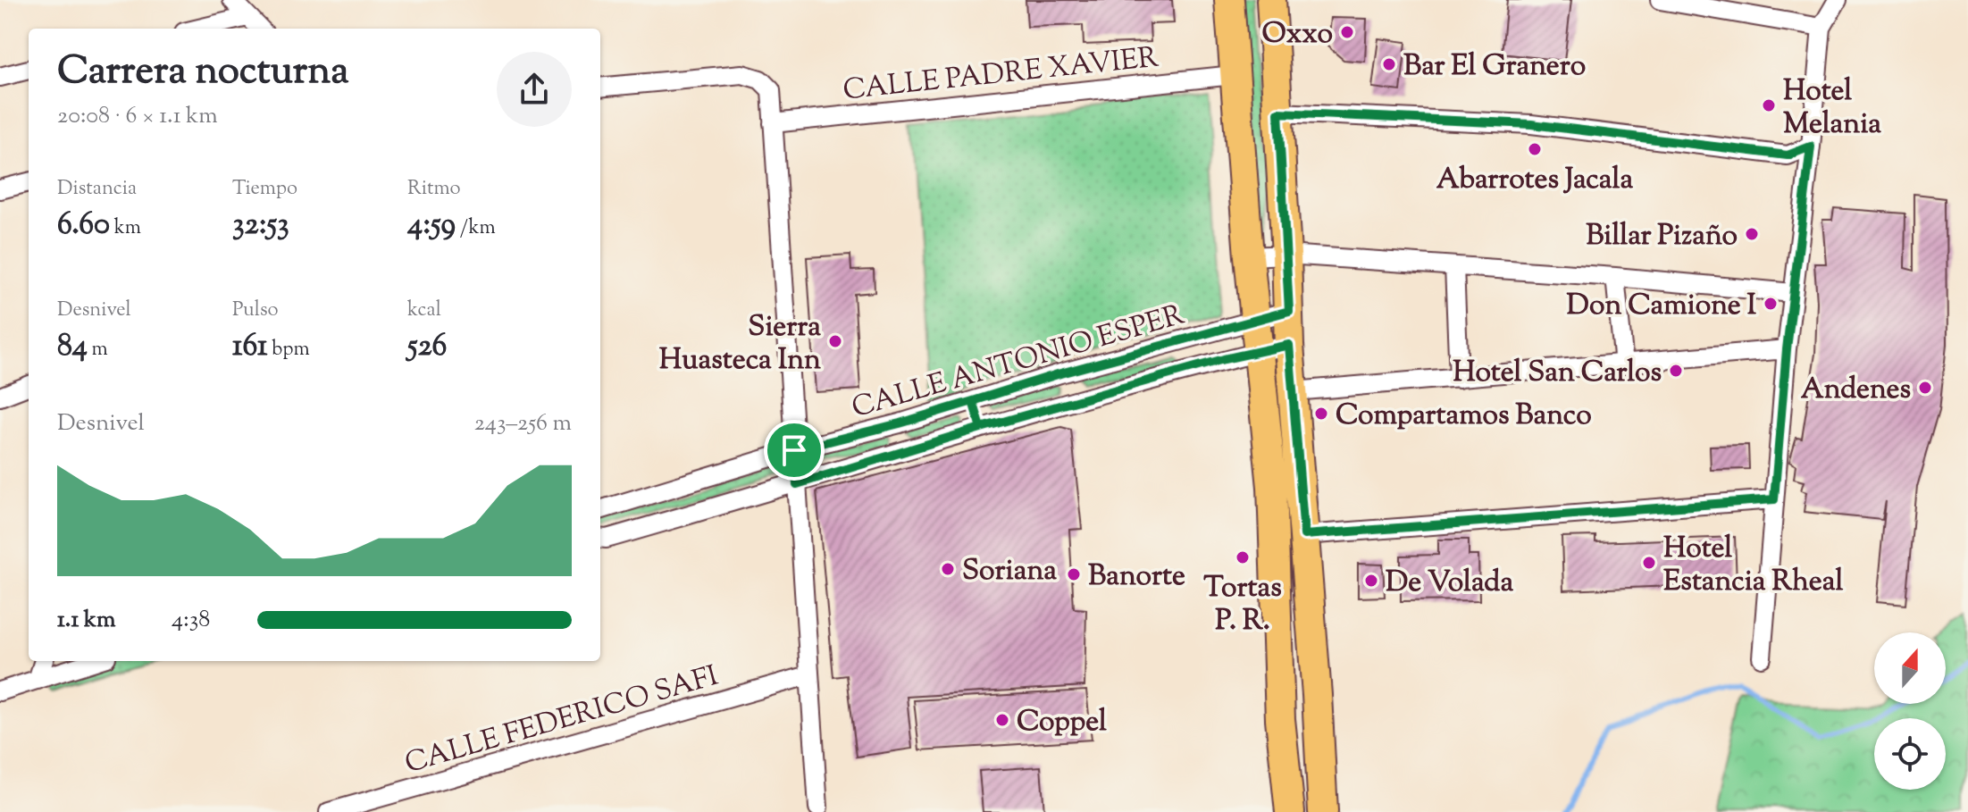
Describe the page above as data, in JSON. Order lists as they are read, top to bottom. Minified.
{"streets":{"street":["CALLE PADRE XAVIER","CALLE ANTONIO ESPER","CALLE FEDERICO SAFI"]},"places":["Oxxo","Bar El Granero","Hotel Melania","Abarrotes Jacala","Billar Pizaño","Don Camione I","Sierra Huasteca Inn","Hotel San Carlos","Andenes","Compartamos Banco","Tortas P. R.","Hotel Estancia Rheal","Soriana","Banorte","De Volada","Coppel"],"north":"top","page":{"heading":["Carrera nocturna","20:08 · 6 × 1.1 km"],"stats":[["Distancia","6.60 km"],["Tiempo","32:53"],["Ritmo","4:59 /km"],["Desnivel","84 m"],["Pulso","161 bpm"],["kcal","526"]],"chart":["Desnivel","243–256 m"],"list":[{"name":"1.1 km","note":"4:38"}]}}
